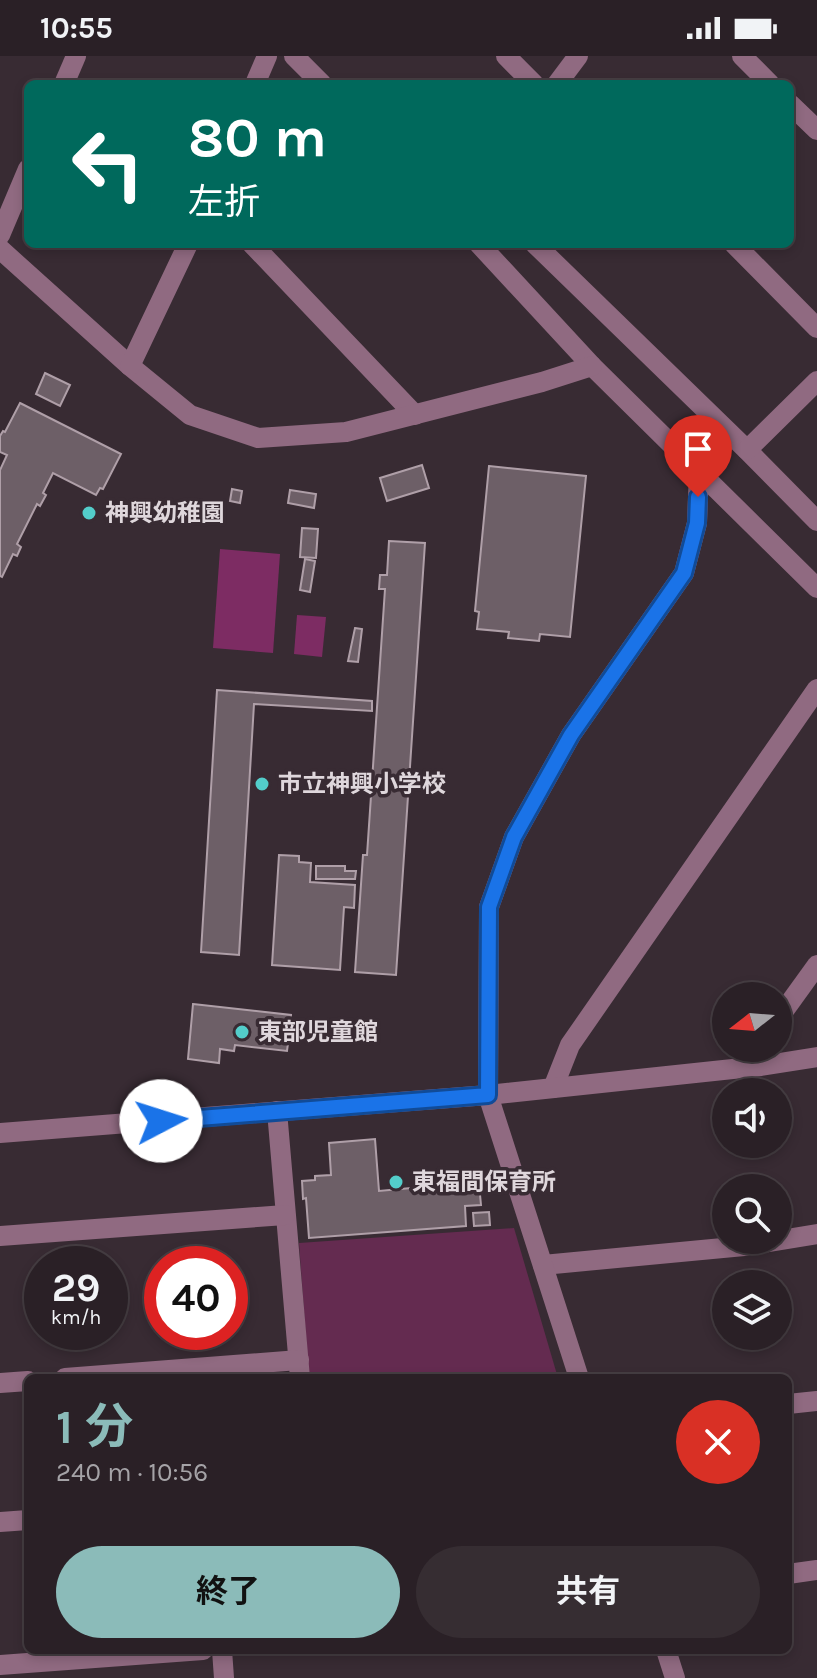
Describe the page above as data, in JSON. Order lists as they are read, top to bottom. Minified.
{"places":["神興幼稚園","市立神興小学校","東部児童館","東福間保育所"],"north":"left","page":{"status":"10:55","turn":["80 m","左折"],"speed":"29 km/h","limit":"40","heading":["1 分","240 m · 10:56"],"buttons":["終了","共有"]}}
